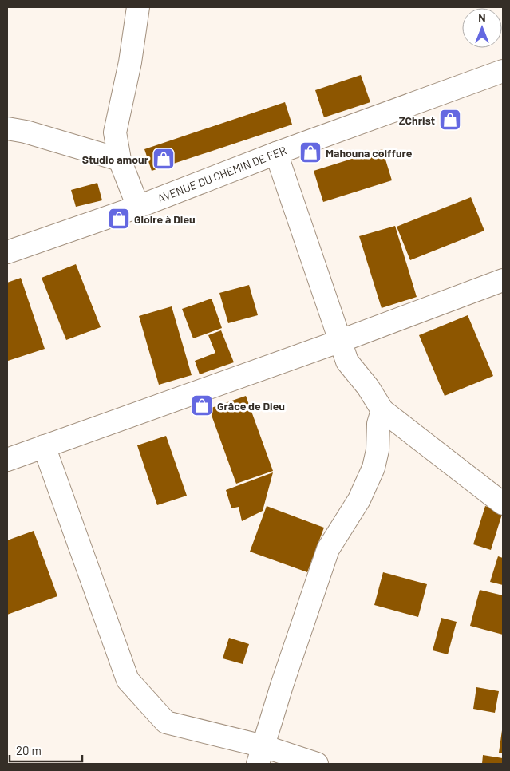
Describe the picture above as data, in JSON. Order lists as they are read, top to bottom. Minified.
{"streets":{"street":["AVENUE DU CHEMIN DE FER"]},"places":{"shop":["ZChrist","Mahouna coiffure","Studio amour","Gloire à Dieu","Grâce de Dieu"]},"scale_bar":"20 m","north":"top"}
